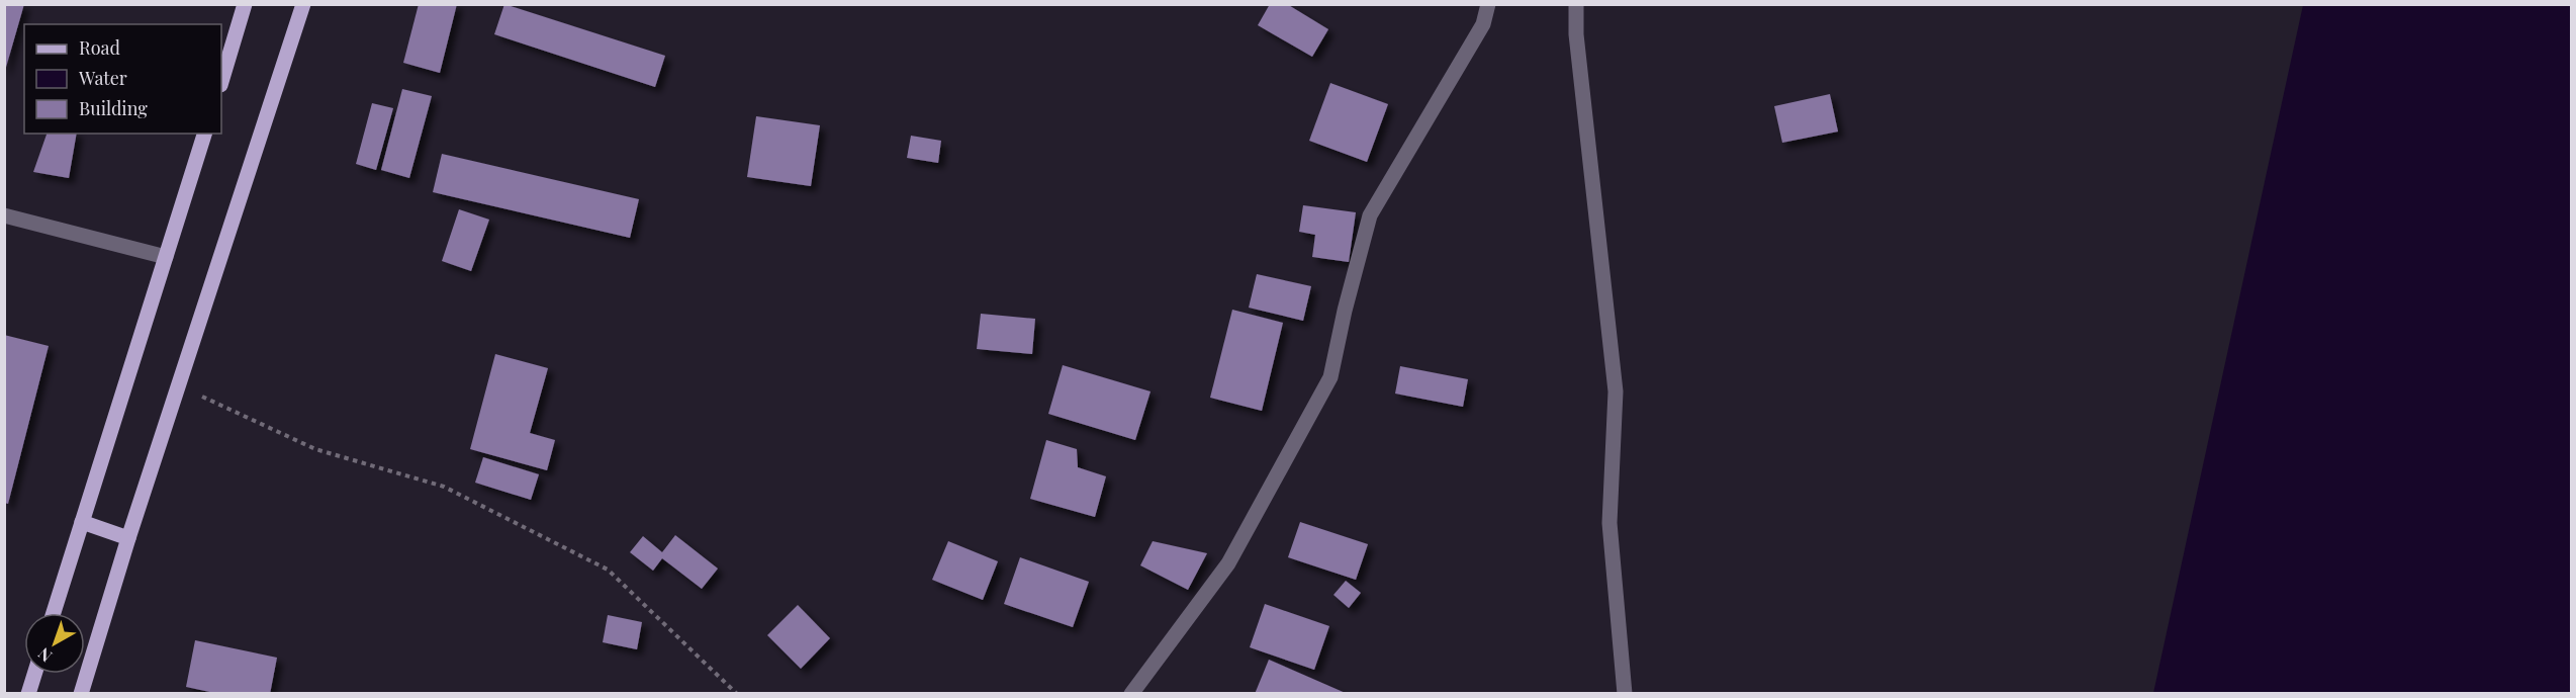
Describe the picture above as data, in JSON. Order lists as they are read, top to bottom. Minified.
{"legend":["Road","Water","Building"],"north":"bottom left"}
